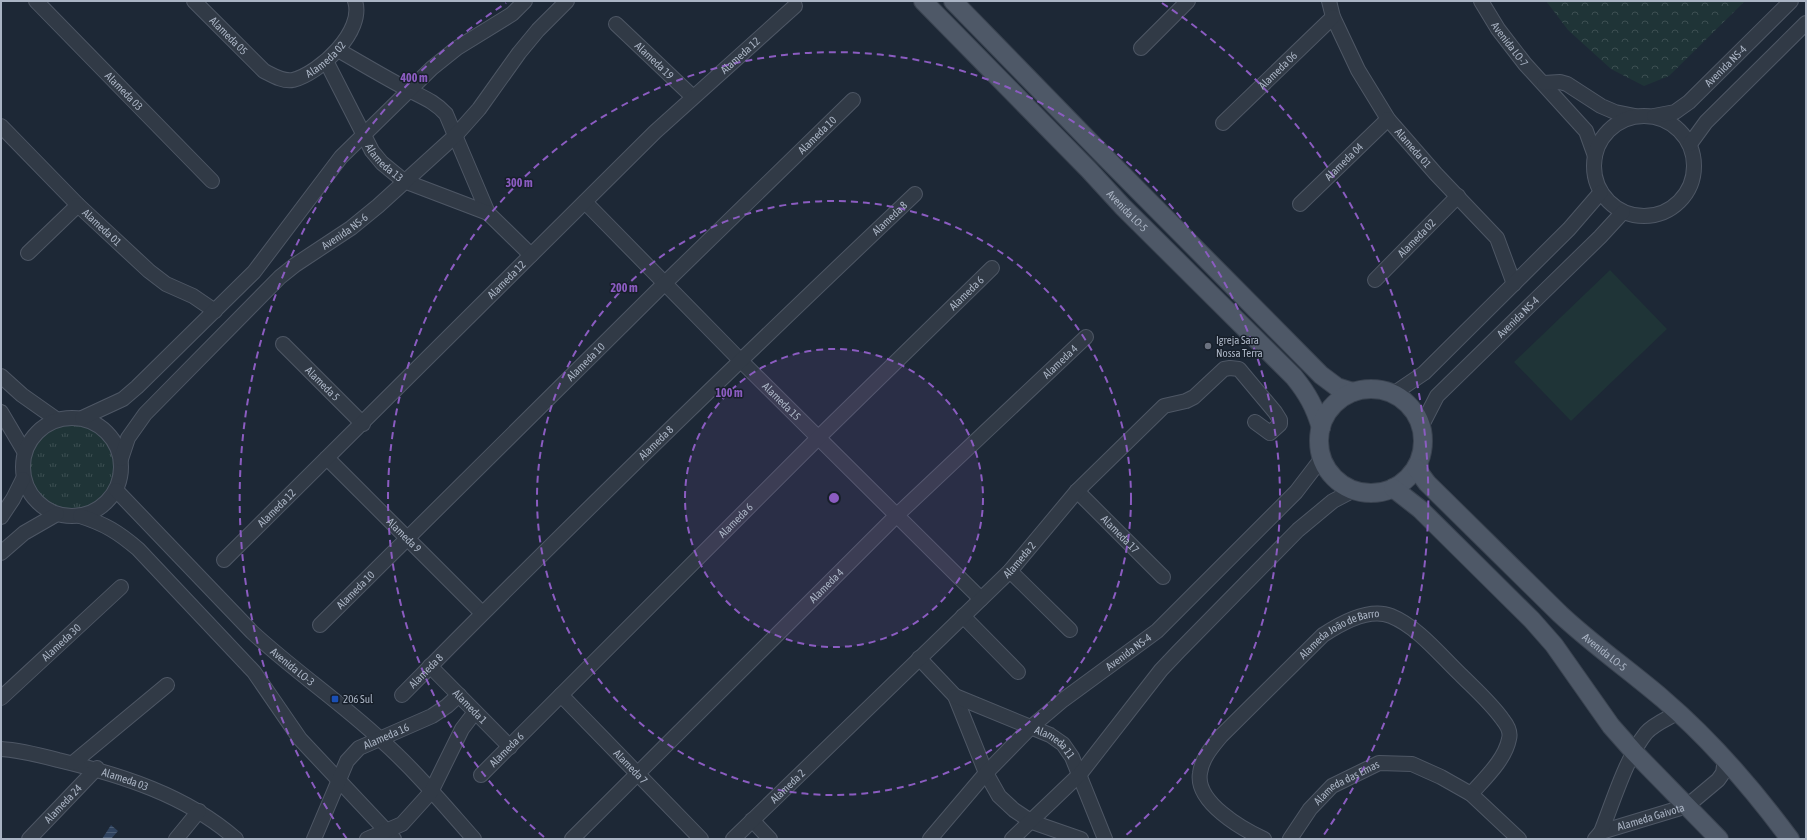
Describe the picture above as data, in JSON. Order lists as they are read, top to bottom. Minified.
{"streets":{"main road":["Avenida LO-5"],"street":["Alameda 05","Avenida LO-7","Alameda 12","Alameda 02","Alameda 19","Avenida NS-4","Alameda 06","Alameda 03","Alameda 10","Alameda 01","Alameda 13","Alameda 04","Alameda 8","Avenida NS-6","Alameda 6","Alameda 4","Alameda 5","Alameda 15","Alameda 17","Alameda 9","Alameda 2","Alameda João de Barro","Alameda 30","Avenida LO-3","Alameda 1","Alameda 16","Alameda 11","Alameda 7","Alameda das Emas","Alameda 24","Alameda Gaivota"]},"crossings":[["Alameda 05","Alameda 02"],["Avenida LO-7","Avenida NS-4"],["Alameda 12","Alameda 19"],["Alameda 12","Alameda 13"],["Alameda 12","Alameda 5"],["Alameda 12","Alameda 15"],["Alameda 12","Alameda 9"],["Alameda 02","Alameda 01"],["Alameda 02","Alameda 13"],["Avenida NS-4","Avenida LO-5"],["Avenida NS-4","Alameda 11"],["Alameda 06","Alameda 01"],["Alameda 03","Alameda 24"],["Alameda 10","Alameda 15"],["Alameda 10","Alameda 9"],["Alameda 01","Alameda 04"],["Alameda 13","Avenida NS-6"],["Avenida LO-5","Alameda Gaivota"],["Alameda 8","Alameda 15"],["Alameda 8","Alameda 9"],["Alameda 8","Alameda 1"],["Avenida NS-6","Avenida LO-3"],["Alameda 6","Alameda 15"],["Alameda 6","Alameda 1"],["Alameda 6","Alameda 7"],["Alameda 4","Alameda 15"],["Alameda 4","Alameda 7"],["Alameda 15","Alameda 2"],["Alameda 17","Alameda 2"],["Alameda 2","Alameda 11"],["Alameda João de Barro","Alameda das Emas"],["Avenida LO-3","Alameda 16"],["Alameda 1","Alameda 16"]],"places":{"other":["Igreja Sara Nossa Terra"],"transit":["206 Sul"]},"rings":["400 m","300 m","200 m","100 m"]}
